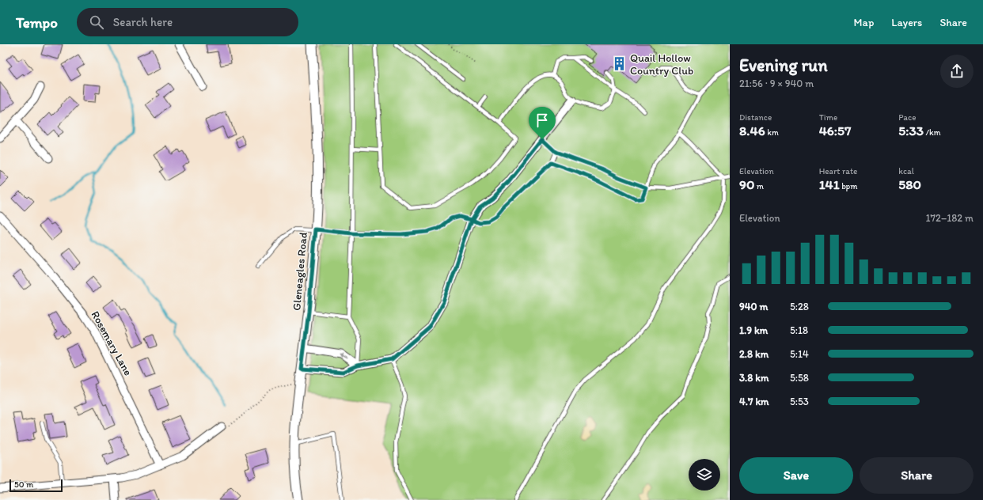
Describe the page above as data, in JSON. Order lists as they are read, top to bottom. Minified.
{"streets":{"street":["Gleneagles Road","Rosemary Lane"]},"places":{"building":["Quail Hollow Country Club"]},"scale_bar":"50 m","page":{"header":"Tempo","search":"Search here","nav":["Map","Layers","Share"],"heading":["Evening run","21:56 · 9 × 940 m"],"stats":[["Distance","8.46 km"],["Time","46:57"],["Pace","5:33 /km"],["Elevation","90 m"],["Heart rate","141 bpm"],["kcal","580"]],"chart":["Elevation","172–182 m"],"list":[{"name":"940 m","note":"5:28"},{"name":"1.9 km","note":"5:18"},{"name":"2.8 km","note":"5:14"},{"name":"3.8 km","note":"5:58"},{"name":"4.7 km","note":"5:53"}],"buttons":["Save","Share"],"scale":"50 m"}}
